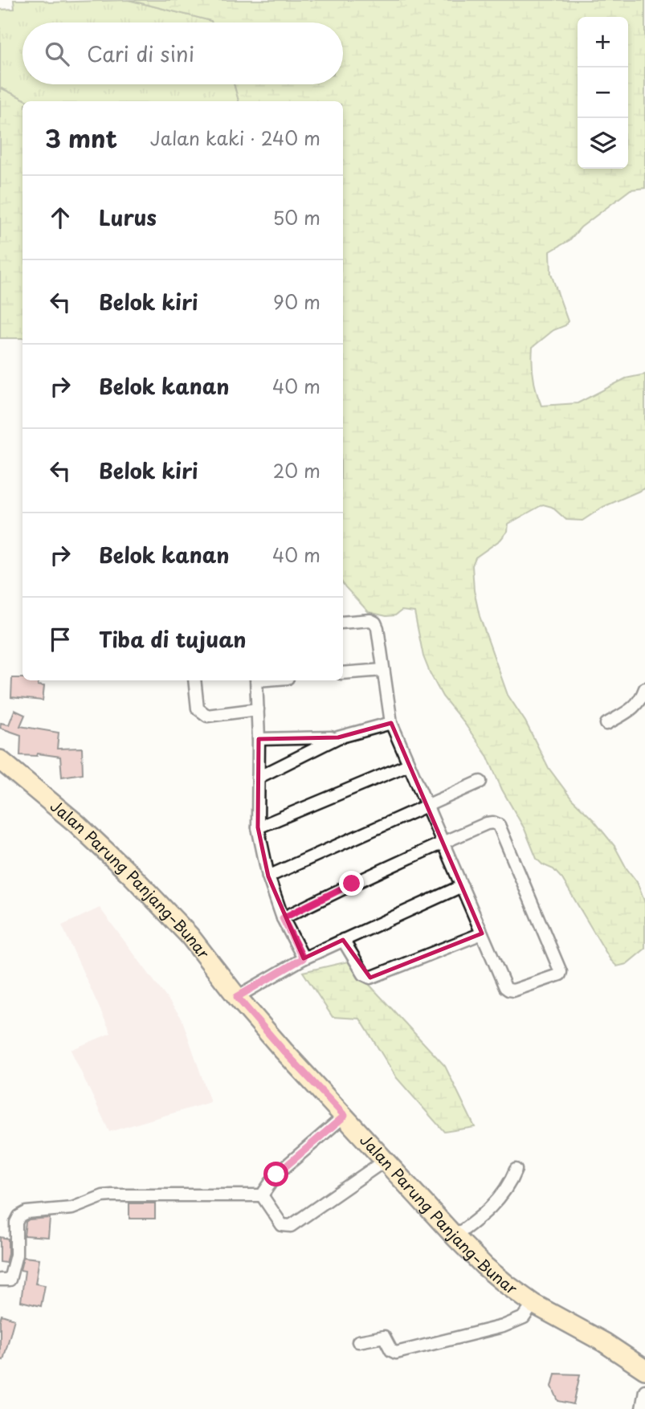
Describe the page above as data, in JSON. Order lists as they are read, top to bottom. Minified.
{"streets":{"main road":["Jalan Parung Panjang–Bunar"]},"page":{"map_buttons":["+","−"],"search":"Cari di sini","heading":["3 mnt","Jalan kaki · 240 m"],"list":[["Lurus","50 m"],["Belok kiri","90 m"],["Belok kanan","40 m"],["Belok kiri","20 m"],["Belok kanan","40 m"],"Tiba di tujuan"]}}
